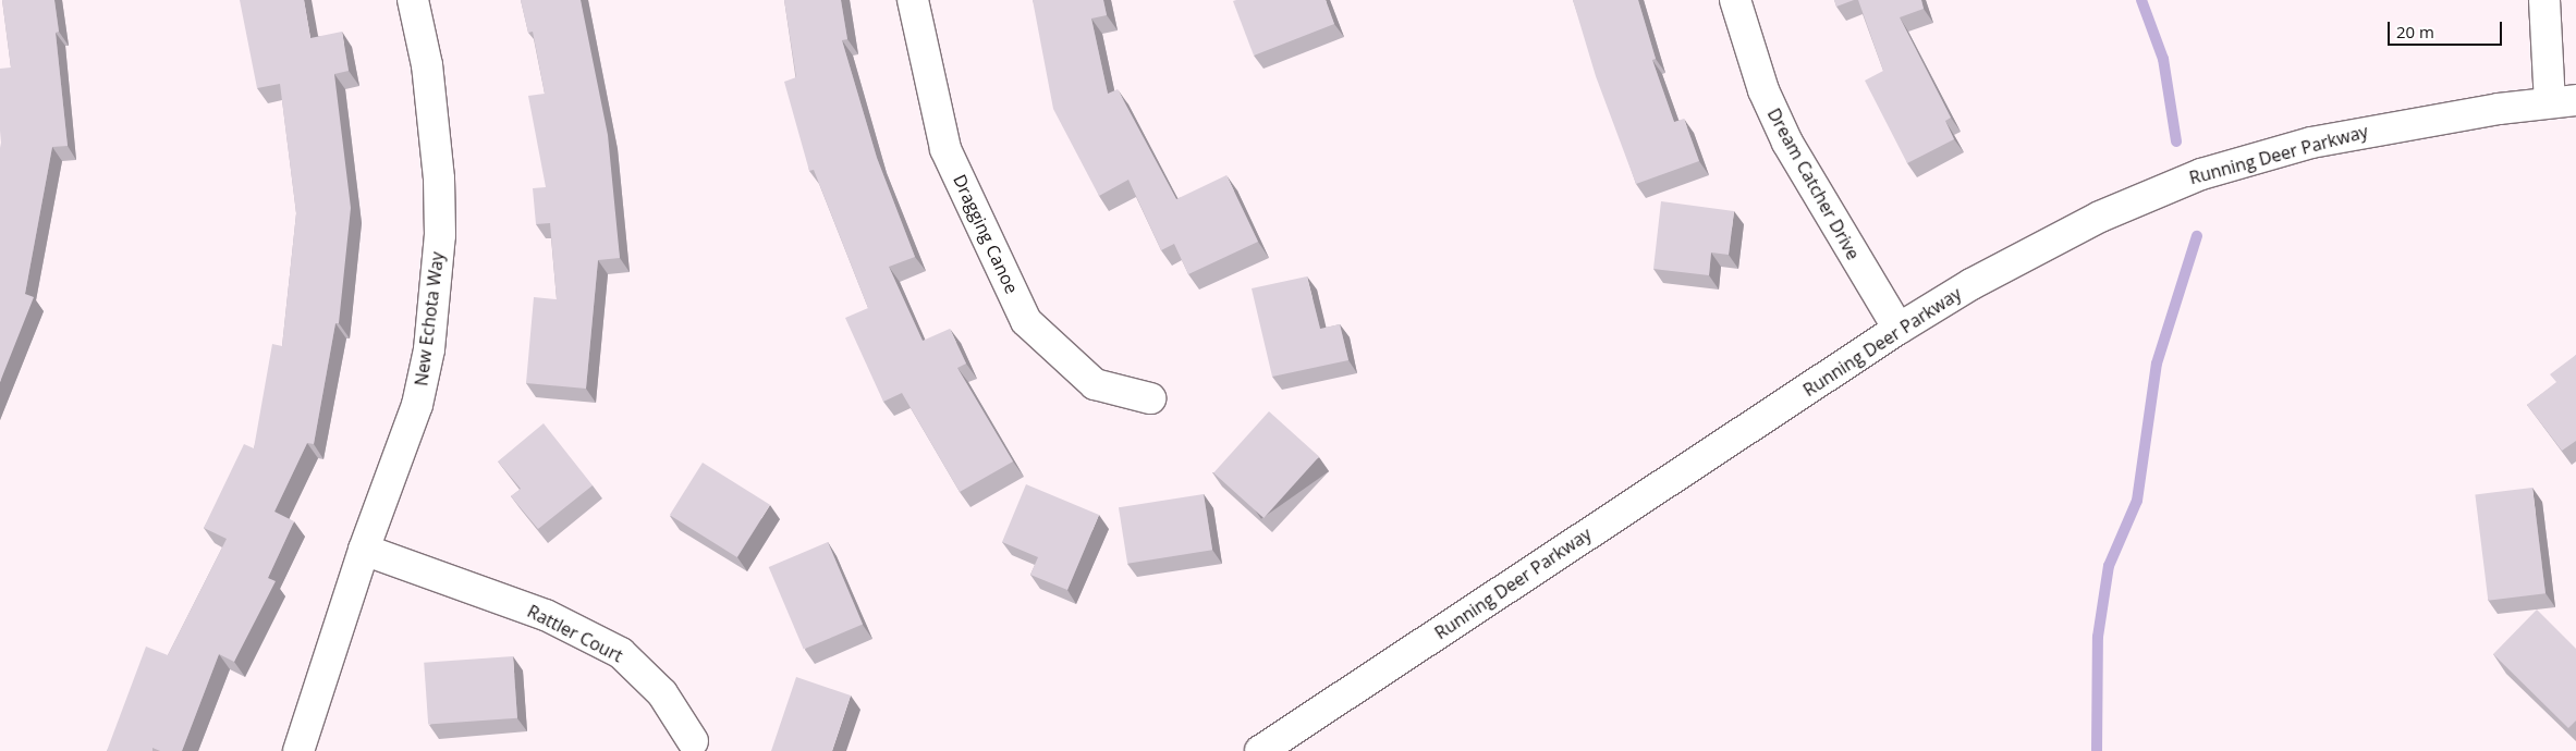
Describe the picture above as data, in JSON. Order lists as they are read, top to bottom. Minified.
{"streets":{"street":["Running Deer Parkway","Dream Catcher Drive","Dragging Canoe","New Echota Way","Rattler Court"]},"crossings":[["Running Deer Parkway","Dream Catcher Drive"],["New Echota Way","Rattler Court"]],"scale_bar":"20 m"}
